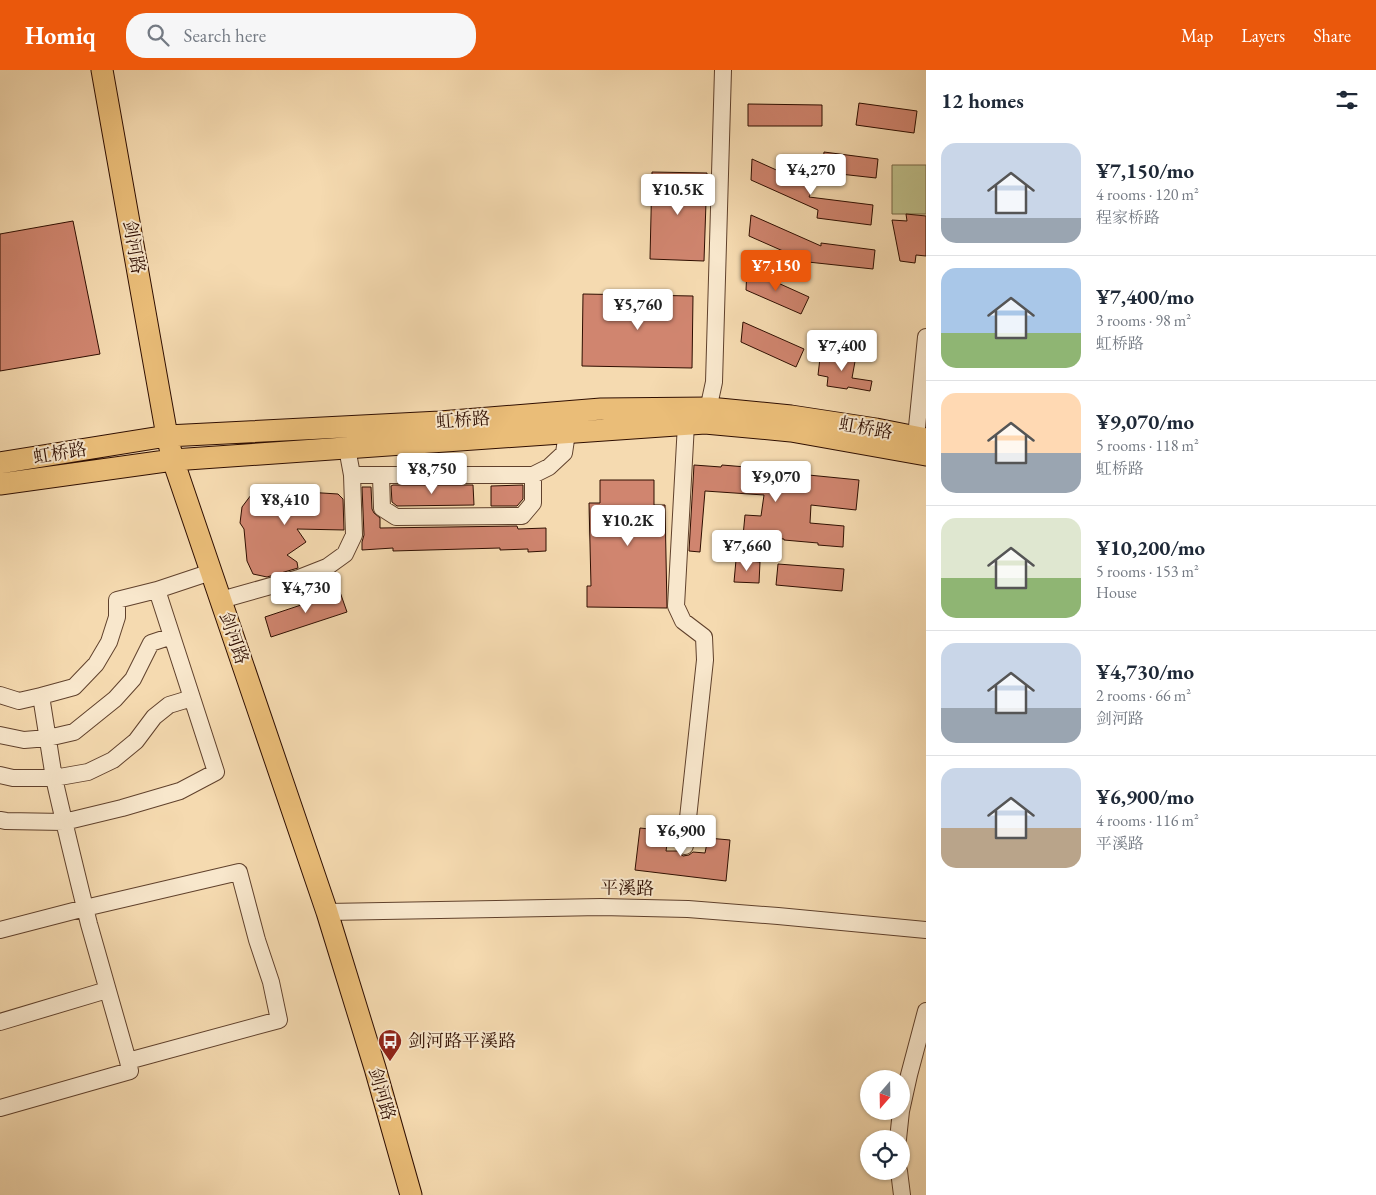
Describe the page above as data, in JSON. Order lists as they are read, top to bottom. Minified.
{"streets":{"main road":["剑河路","虹桥路"],"street":["平溪路"]},"crossings":[["剑河路","虹桥路"],["剑河路","平溪路"]],"places":{"bus stop":["剑河路平溪路"]},"north":"bottom","page":{"header":"Homiq","search":"Search here","nav":["Map","Layers","Share"],"heading":"12 homes","list":[{"name":"¥7,150/mo","note":"4 rooms · 120 m² · 程家桥路"},{"name":"¥7,400/mo","note":"3 rooms · 98 m² · 虹桥路"},{"name":"¥9,070/mo","note":"5 rooms · 118 m² · 虹桥路"},{"name":"¥10,200/mo","note":"5 rooms · 153 m² · House"},{"name":"¥4,730/mo","note":"2 rooms · 66 m² · 剑河路"},{"name":"¥6,900/mo","note":"4 rooms · 116 m² · 平溪路"}],"price":["¥4,270","¥10.5K","¥7,150","¥5,760","¥7,400","¥8,750","¥9,070","¥8,410","¥10.2K","¥7,660","¥4,730","¥6,900"]}}
